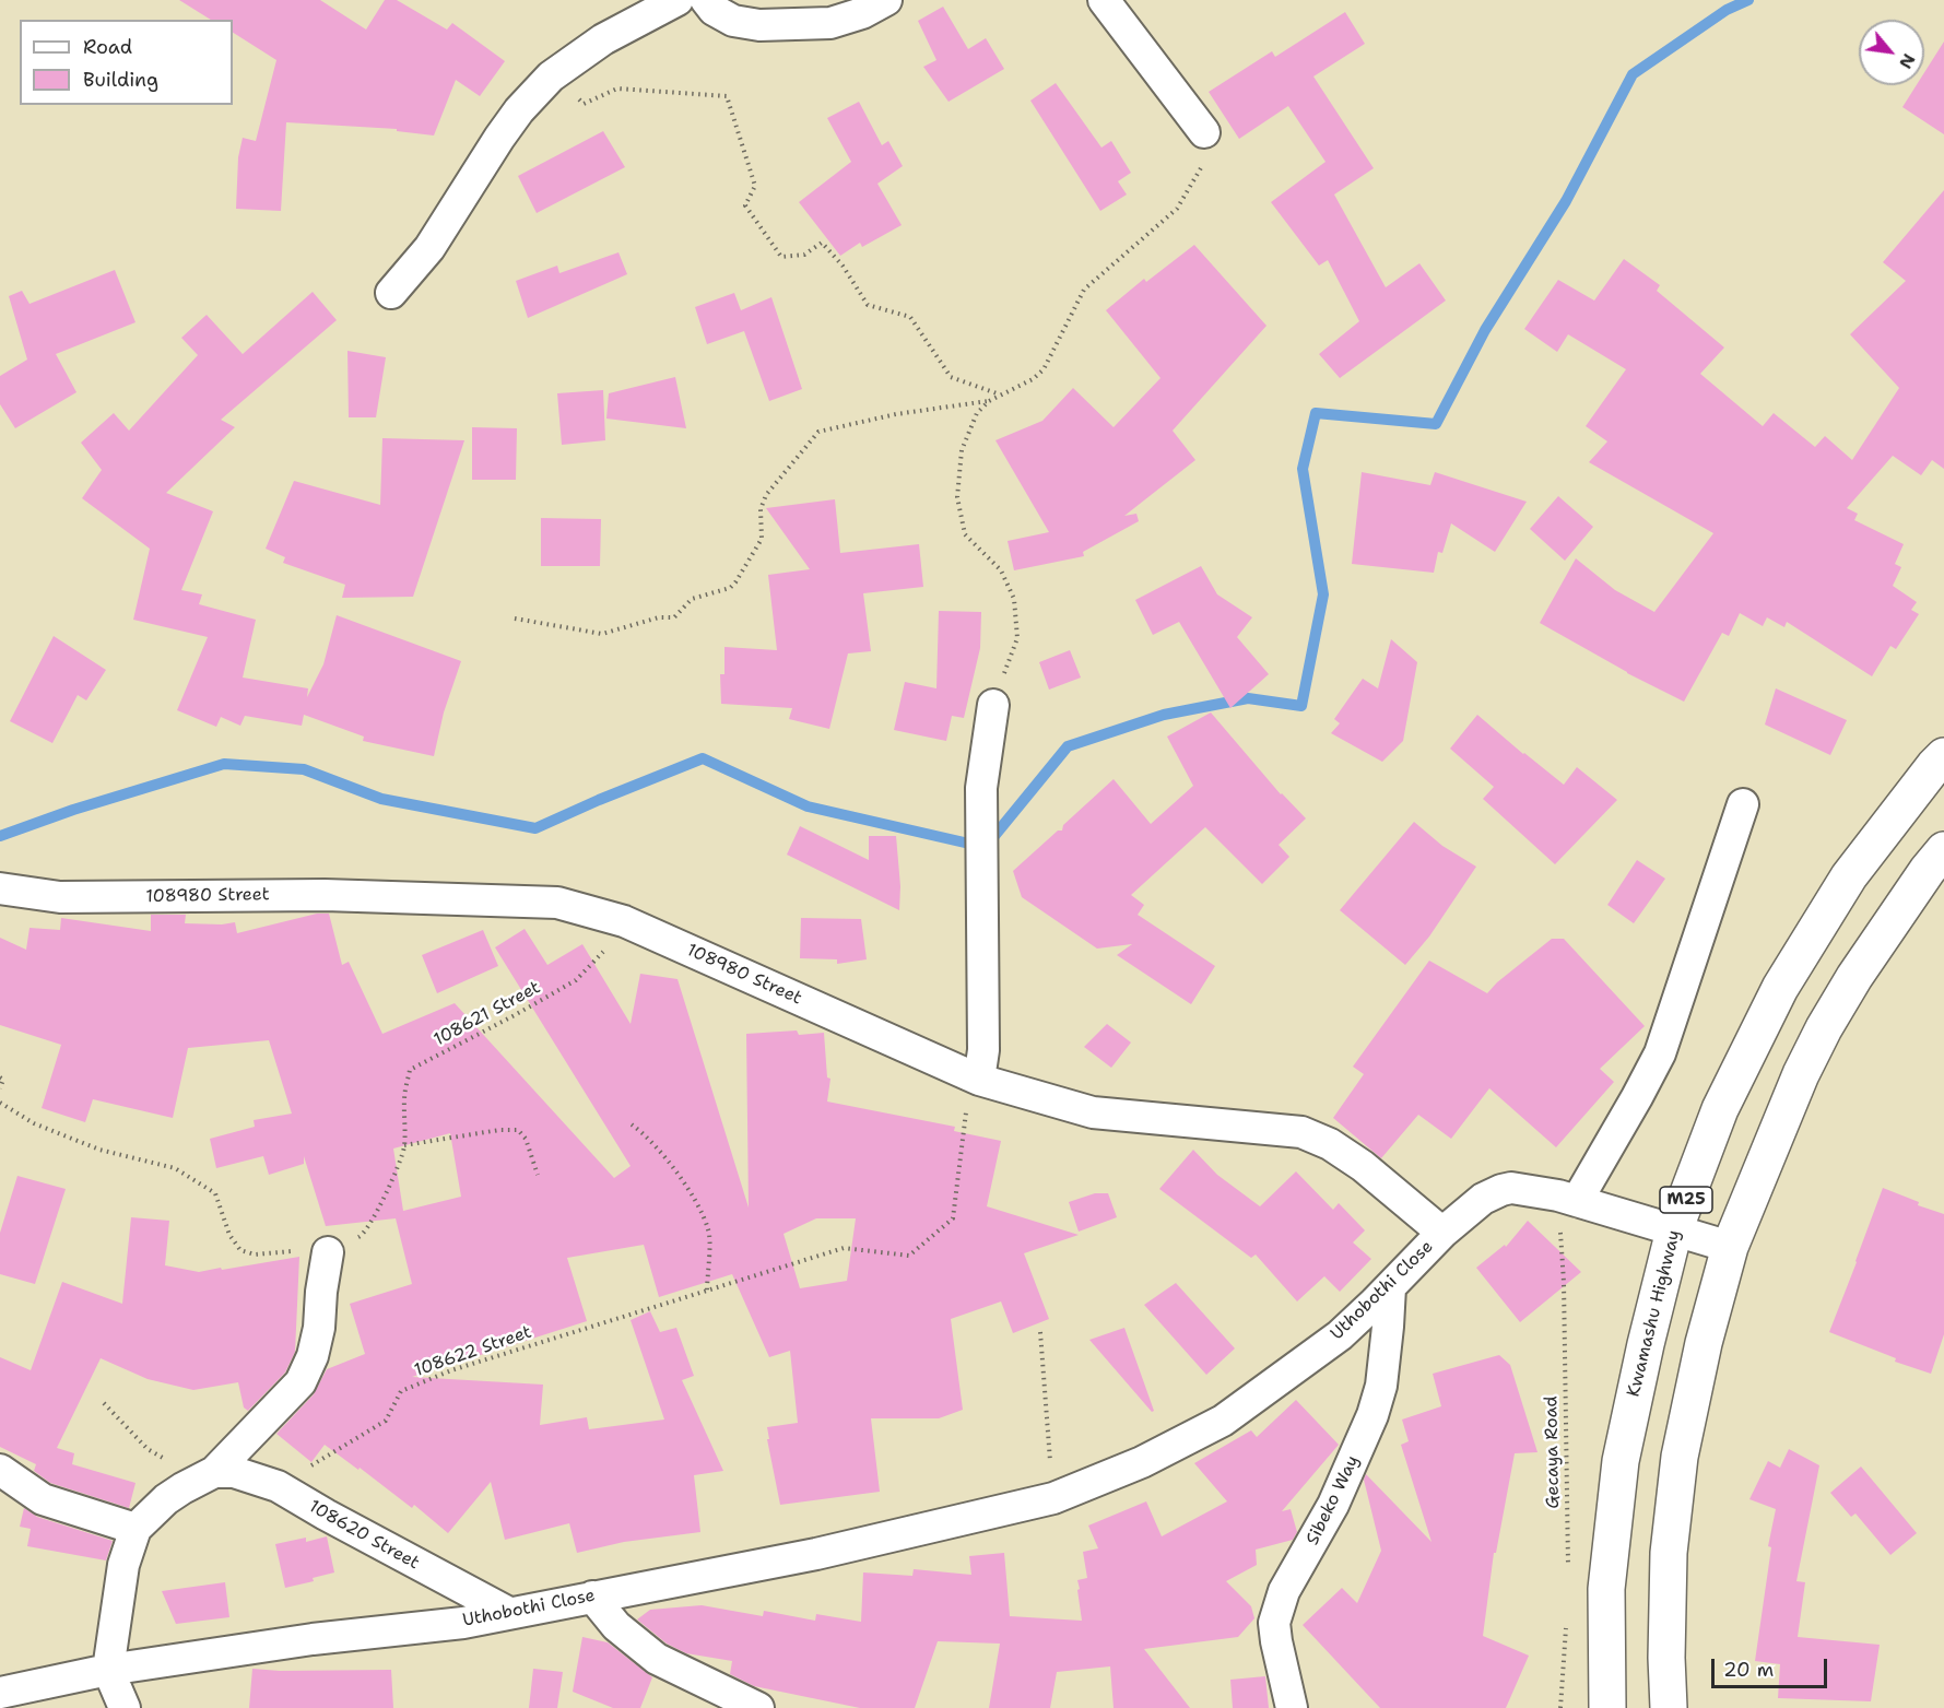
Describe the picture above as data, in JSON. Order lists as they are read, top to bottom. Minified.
{"streets":{"main road":["M25","Kwamashu Highway"],"street":["108980 Street","Uthobothi Close","Sibeko Way","108620 Street"],"path":["108621 Street","108622 Street","Gecaya Road"]},"crossings":[["108980 Street","108621 Street"],["108980 Street","Uthobothi Close"],["108980 Street","108622 Street"],["Uthobothi Close","Kwamashu Highway"],["Uthobothi Close","Gecaya Road"],["Uthobothi Close","Sibeko Way"],["Uthobothi Close","108620 Street"],["108622 Street","108620 Street"]],"legend":["Road","Building"],"scale_bar":"20 m","north":"bottom right"}
